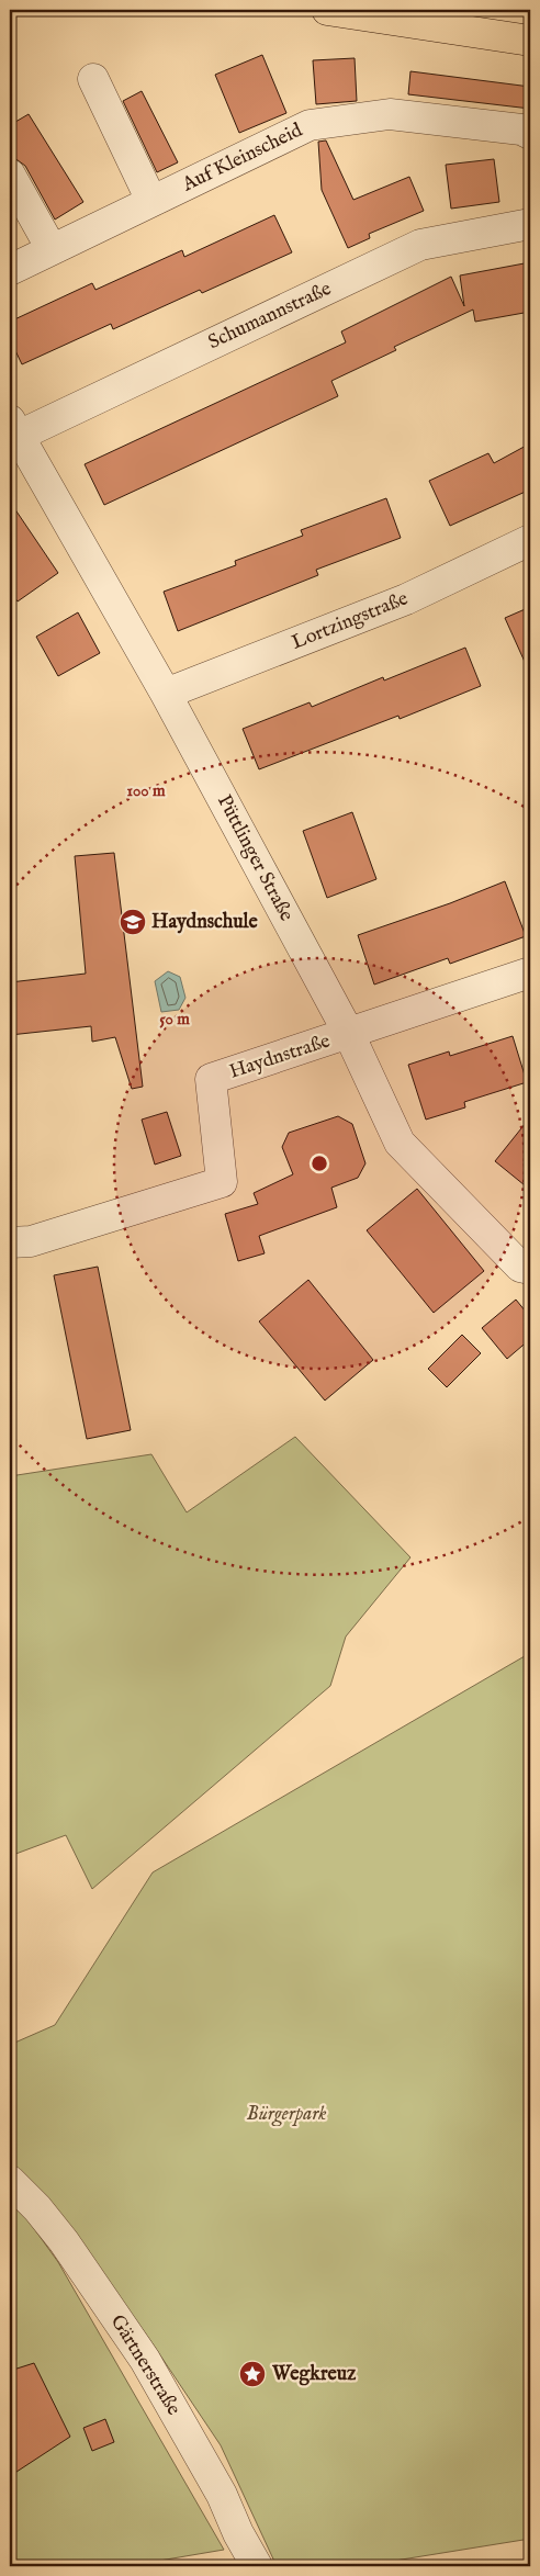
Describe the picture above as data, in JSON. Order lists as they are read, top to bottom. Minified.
{"streets":{"street":["Auf Kleinscheid","Schumannstraße","Lortzingstraße","Püttlinger Straße","Haydnstraße","Gärtnerstraße"]},"crossings":[["Schumannstraße","Püttlinger Straße"],["Lortzingstraße","Püttlinger Straße"],["Püttlinger Straße","Haydnstraße"]],"parks":["Bürgerpark"],"places":{"school or university":["Haydnschule"],"place":["Wegkreuz"]},"rings":["100 m","50 m"]}
